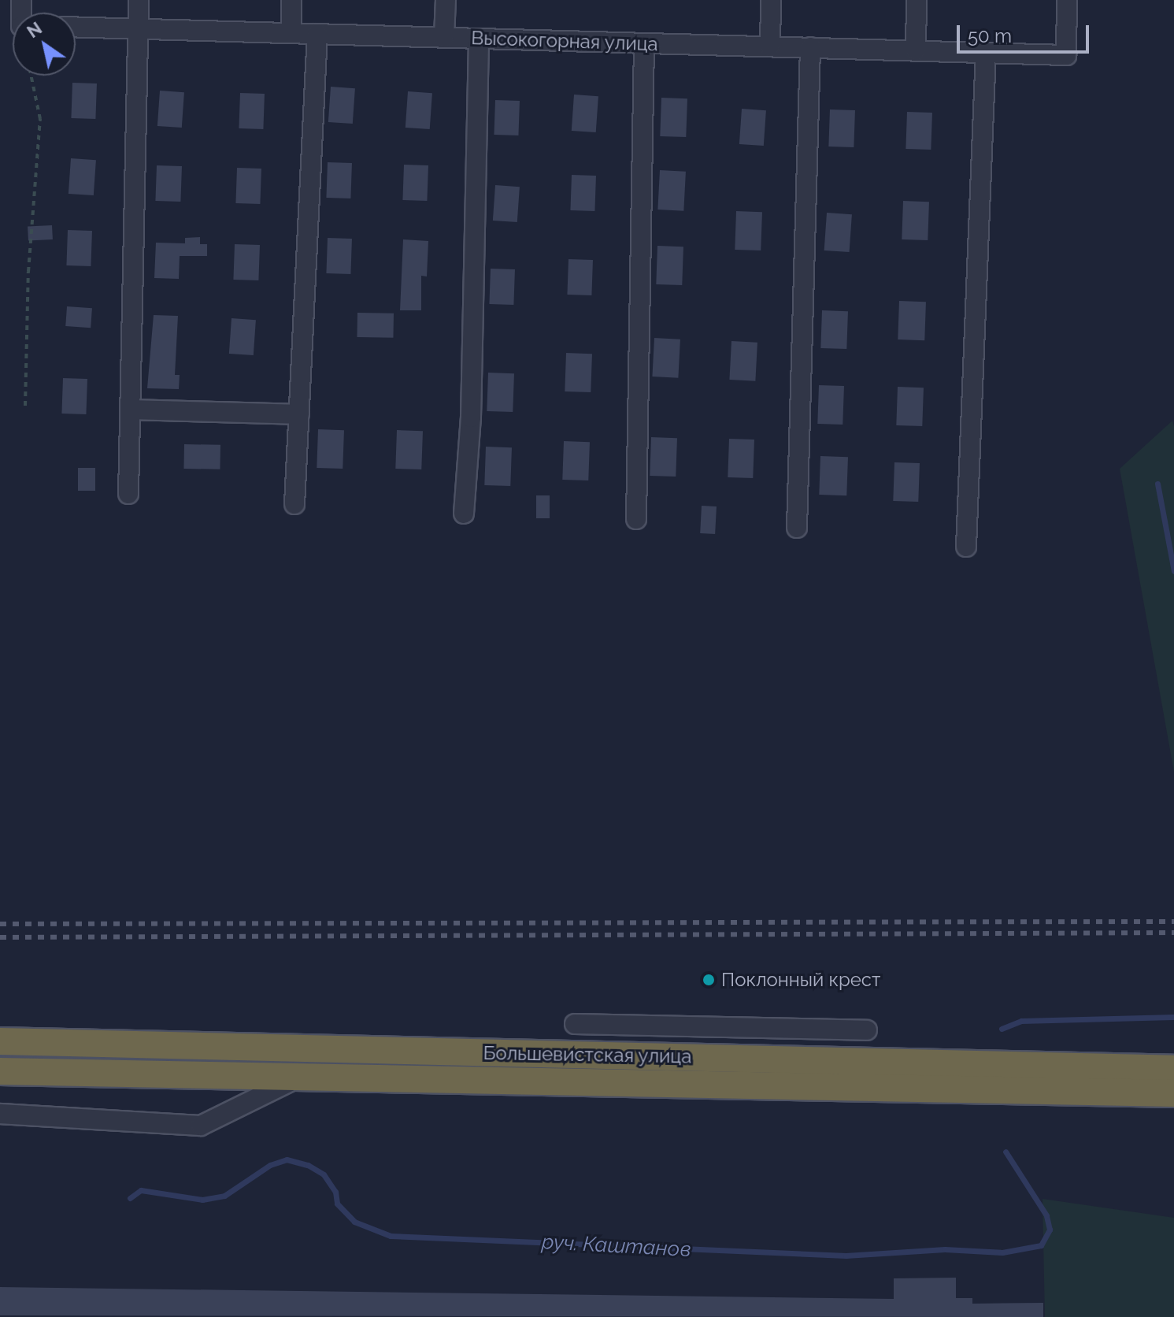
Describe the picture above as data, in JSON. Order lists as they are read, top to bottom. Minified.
{"streets":{"highway":["Большевистская улица"],"street":["Высокогорная улица"]},"water":["руч. Каштанов"],"places":["Поклонный крест"],"scale_bar":"50 m","north":"top left"}
